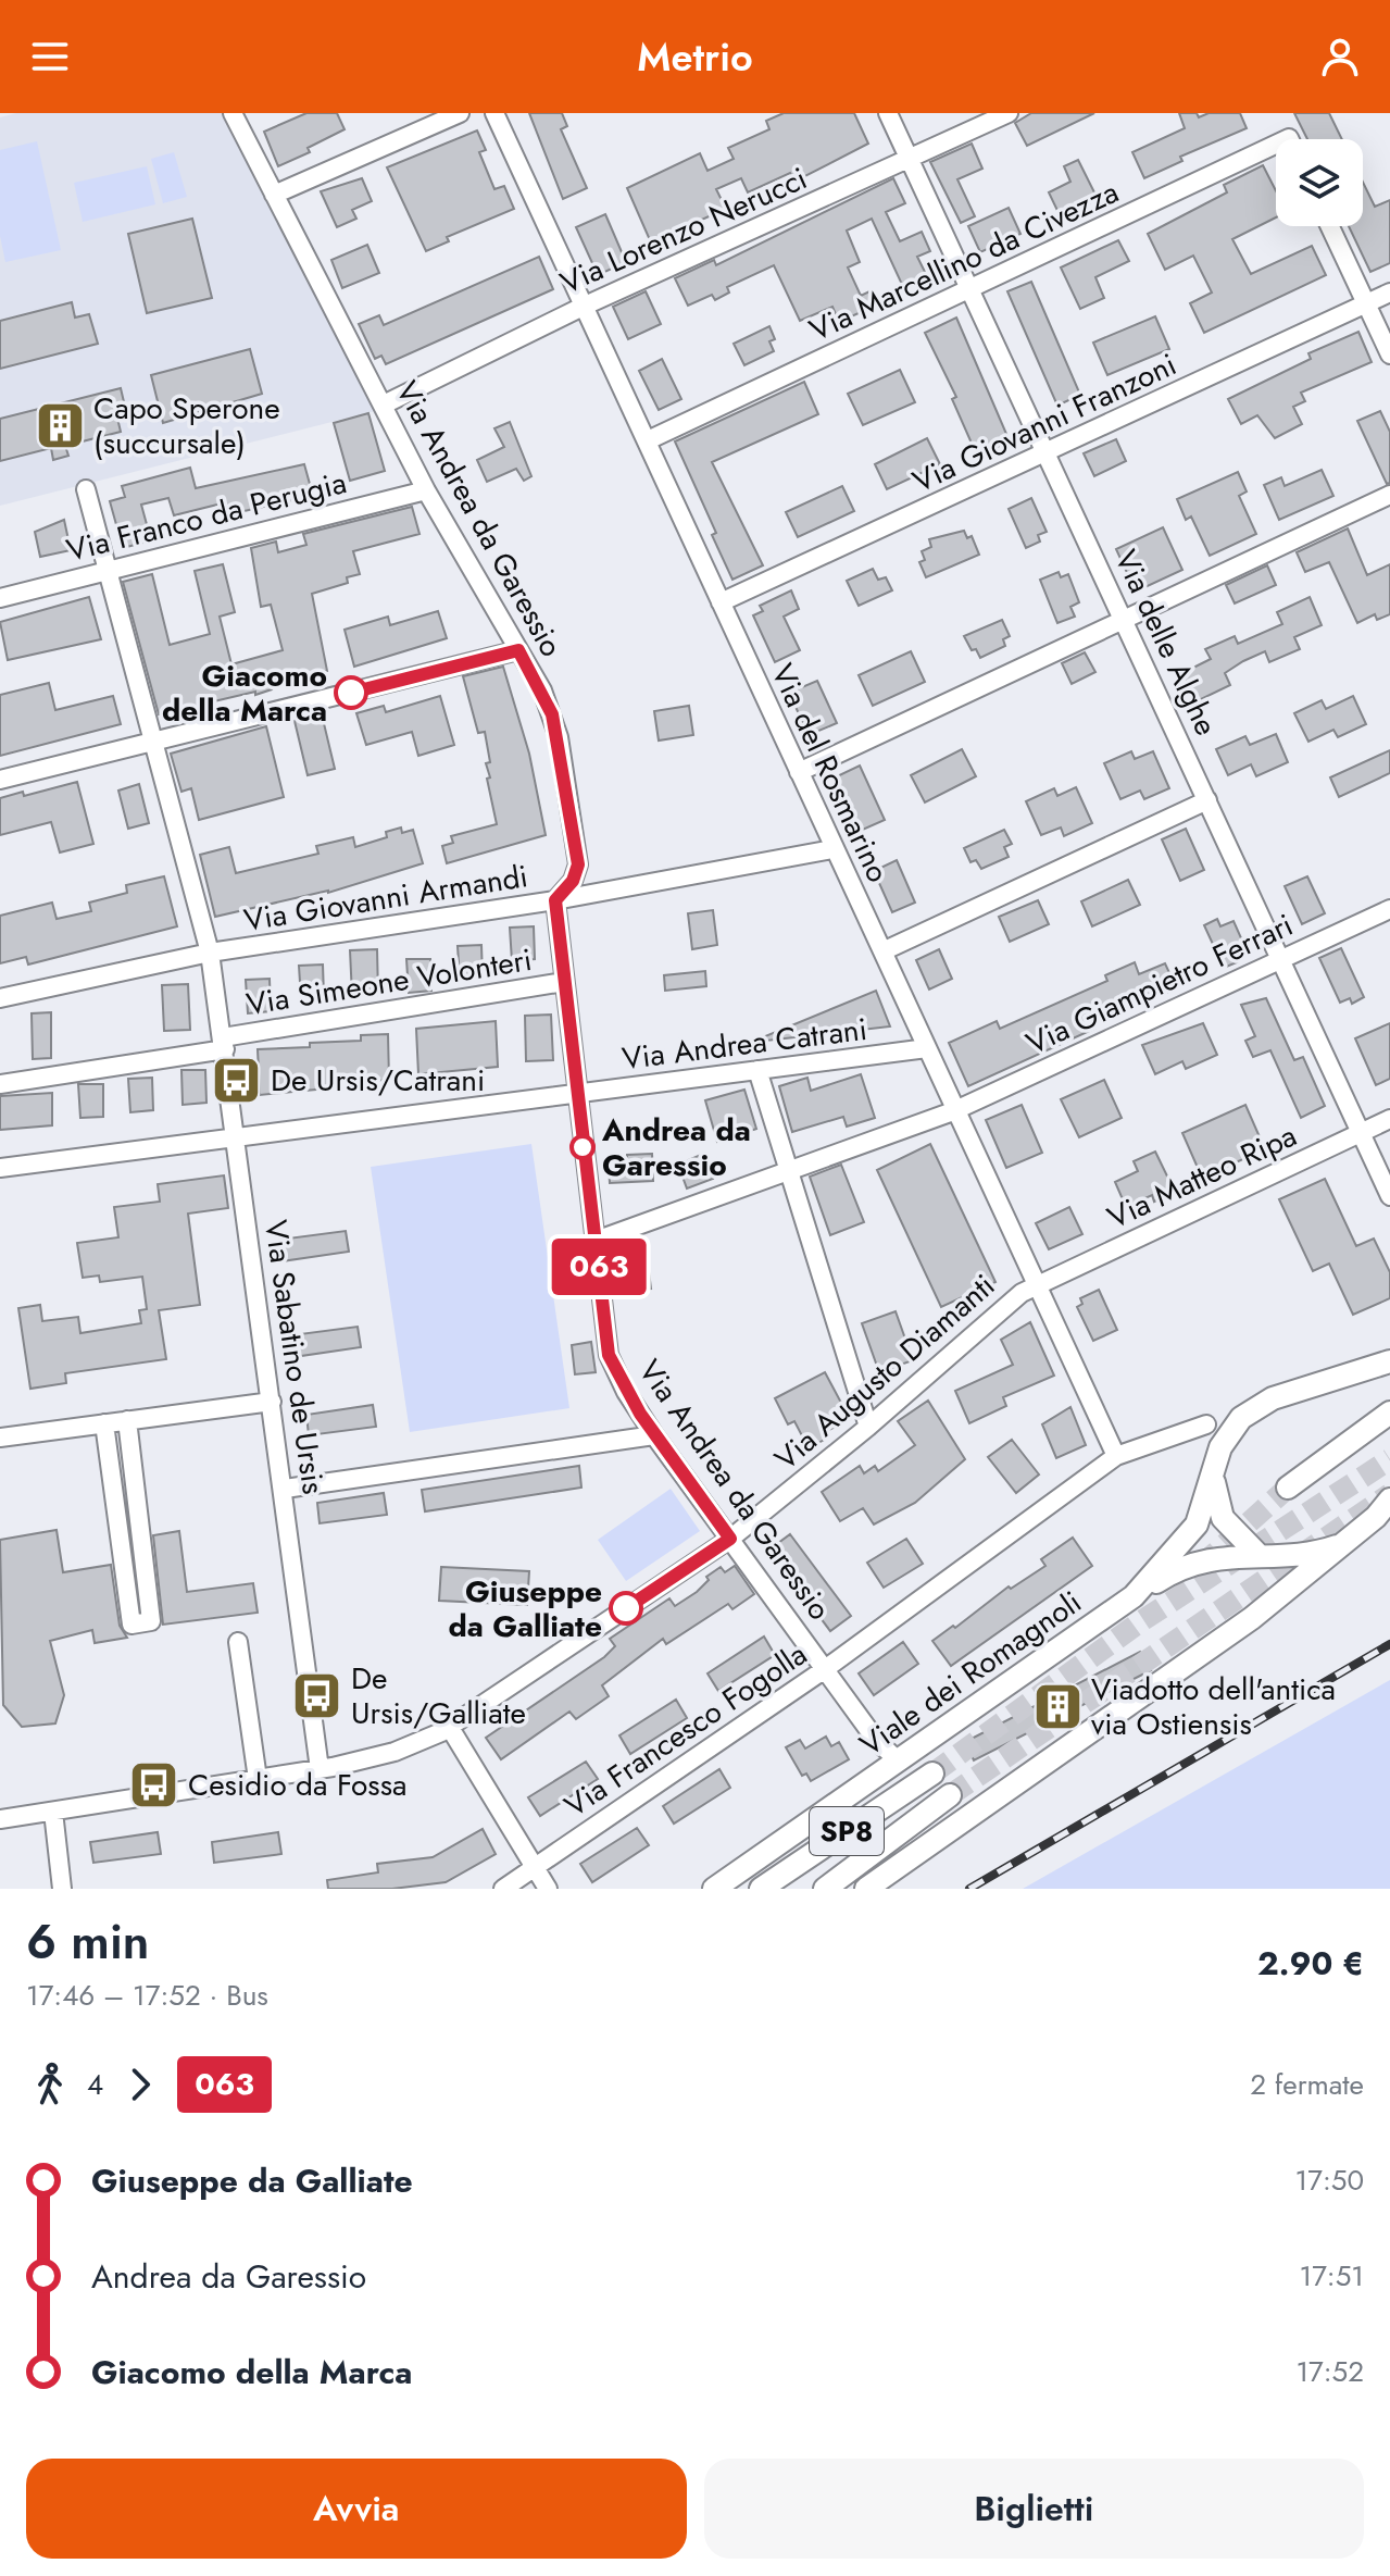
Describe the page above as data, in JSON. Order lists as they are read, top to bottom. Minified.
{"streets":{"main road":["Viale dei Romagnoli","SP8"],"street":["Via Lorenzo Nerucci","Via Marcellino da Civezza","Via Giovanni Franzoni","Via Franco da Perugia","Via Andrea da Garessio","Via delle Alghe","Via del Rosmarino","Via Giovanni Armandi","Via Simeone Volonteri","Via Giampietro Ferrari","Via Andrea Catrani","Via Matteo Ripa","Via Sabatino de Ursis","Via Augusto Diamanti","Via Francesco Fogolla"]},"crossings":[["Via Lorenzo Nerucci","Via Andrea da Garessio"],["Via Lorenzo Nerucci","Via delle Alghe"],["Via Lorenzo Nerucci","Via del Rosmarino"],["Via Marcellino da Civezza","Via delle Alghe"],["Via Marcellino da Civezza","Via del Rosmarino"],["Via Giovanni Franzoni","Via delle Alghe"],["Via Giovanni Franzoni","Via del Rosmarino"],["Via Franco da Perugia","Via Andrea da Garessio"],["Via Franco da Perugia","Via Sabatino de Ursis"],["Via Andrea da Garessio","Via Giovanni Armandi"],["Via Andrea da Garessio","Via Simeone Volonteri"],["Via Andrea da Garessio","Via Giampietro Ferrari"],["Via Andrea da Garessio","Via Andrea Catrani"],["Via Andrea da Garessio","Via Augusto Diamanti"],["Via Andrea da Garessio","Viale dei Romagnoli"],["Via Andrea da Garessio","Via Francesco Fogolla"],["Via delle Alghe","Via Giampietro Ferrari"],["Via delle Alghe","Via Matteo Ripa"],["Via del Rosmarino","Via Giovanni Armandi"],["Via del Rosmarino","Via Giampietro Ferrari"],["Via del Rosmarino","Via Andrea Catrani"],["Via del Rosmarino","Via Matteo Ripa"],["Via del Rosmarino","Via Augusto Diamanti"],["Via del Rosmarino","Via Francesco Fogolla"],["Via Giovanni Armandi","Via Sabatino de Ursis"],["Via Simeone Volonteri","Via Sabatino de Ursis"],["Via Andrea Catrani","Via Sabatino de Ursis"],["Via Matteo Ripa","Via Augusto Diamanti"],["Via Sabatino de Ursis","Via Augusto Diamanti"]],"places":{"building":["Capo Sperone (succursale)","Viadotto dell'antica via Ostiensis"],"other":["Giacomo della Marca","Andrea da Garessio","Giuseppe da Galliate"],"bus stop":["De Ursis/Catrani","De Ursis/Galliate","Cesidio da Fossa"]},"lines":["bus line 063"],"page":{"header":"Metrio","on_map":"063","heading":["6 min","17:46 – 17:52 · Bus","2.90 €"],"legs":["4","063","2 fermate"],"list":[{"name":"Giuseppe da Galliate","value":"17:50"},{"name":"Andrea da Garessio","value":"17:51"},{"name":"Giacomo della Marca","value":"17:52"}],"buttons":["Avvia","Biglietti"]}}
